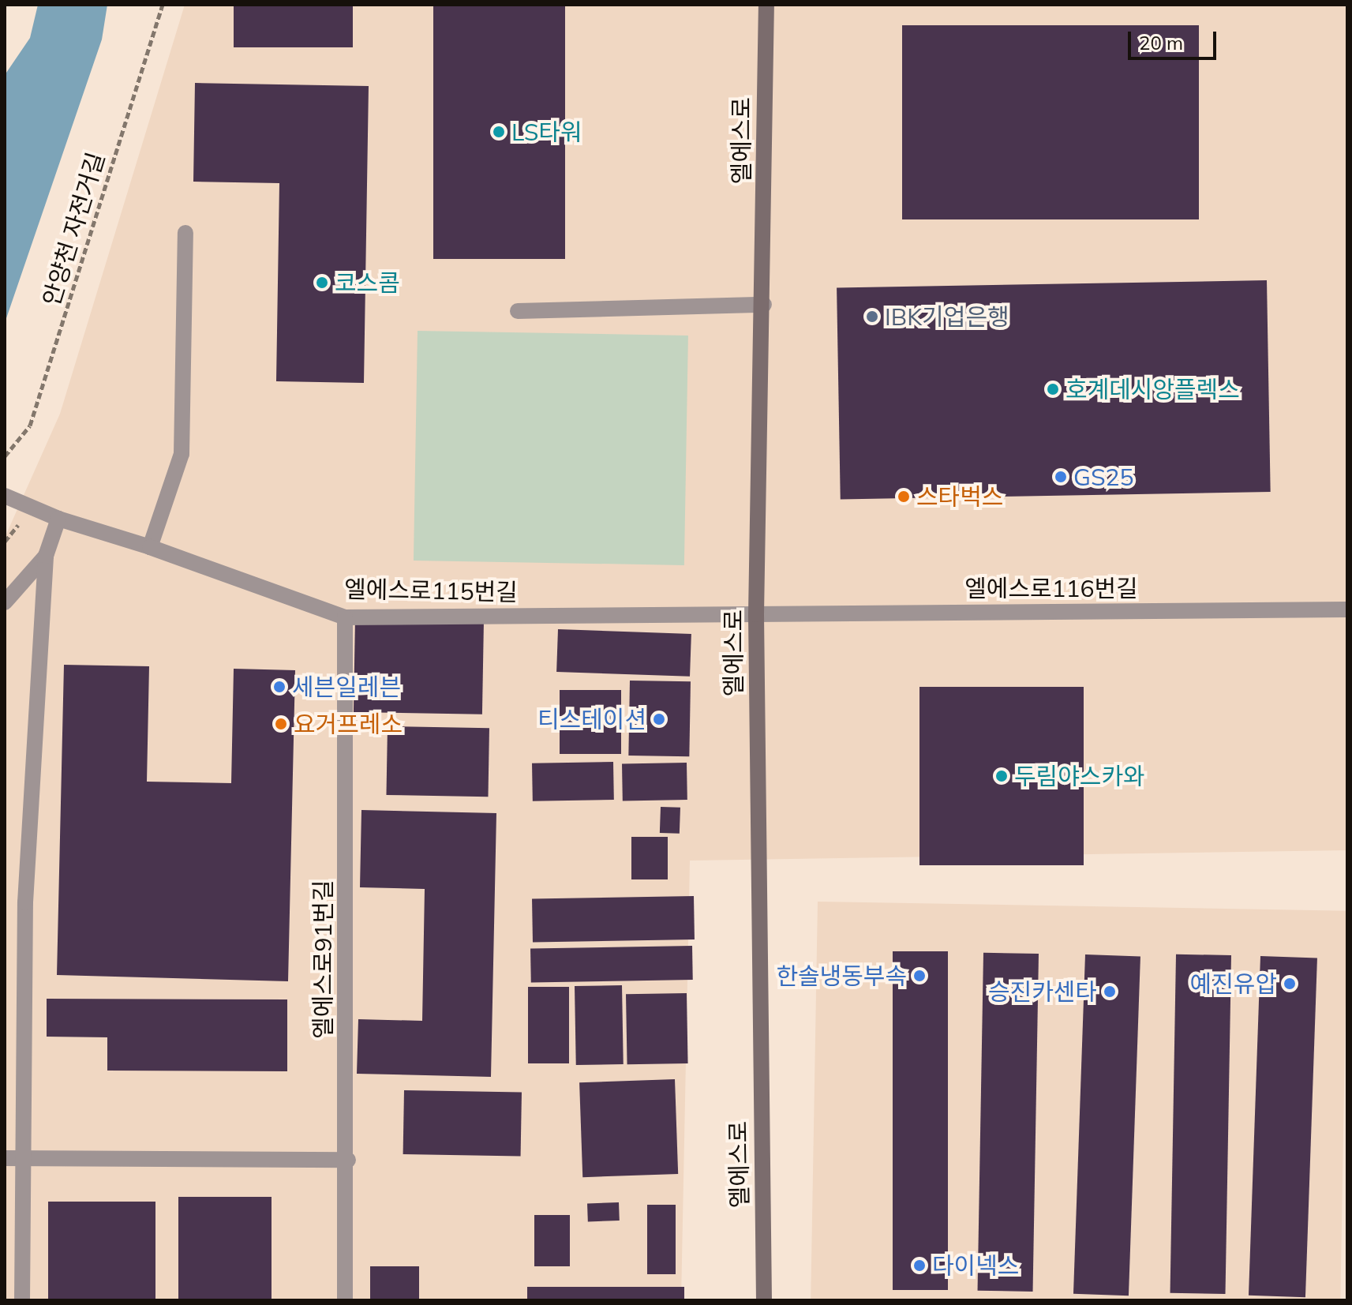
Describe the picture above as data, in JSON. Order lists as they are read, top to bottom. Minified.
{"streets":{"street":["엘에스로","엘에스로116번길","엘에스로115번길","엘에스로91번길"],"path":["안양천 자전거길"]},"crossings":[["엘에스로","엘에스로116번길"],["엘에스로","엘에스로115번길"],["엘에스로116번길","엘에스로115번길"],["엘에스로115번길","엘에스로91번길"]],"places":["LS타워","코스콤","IBK기업은행","호계데시앙플렉스","GS25","스타벅스","세븐일레븐","티스테이션","요거프레소","두림야스카와","한솔냉동부속","예진유압","승진카센타","다이넥스"],"scale_bar":"20 m"}
